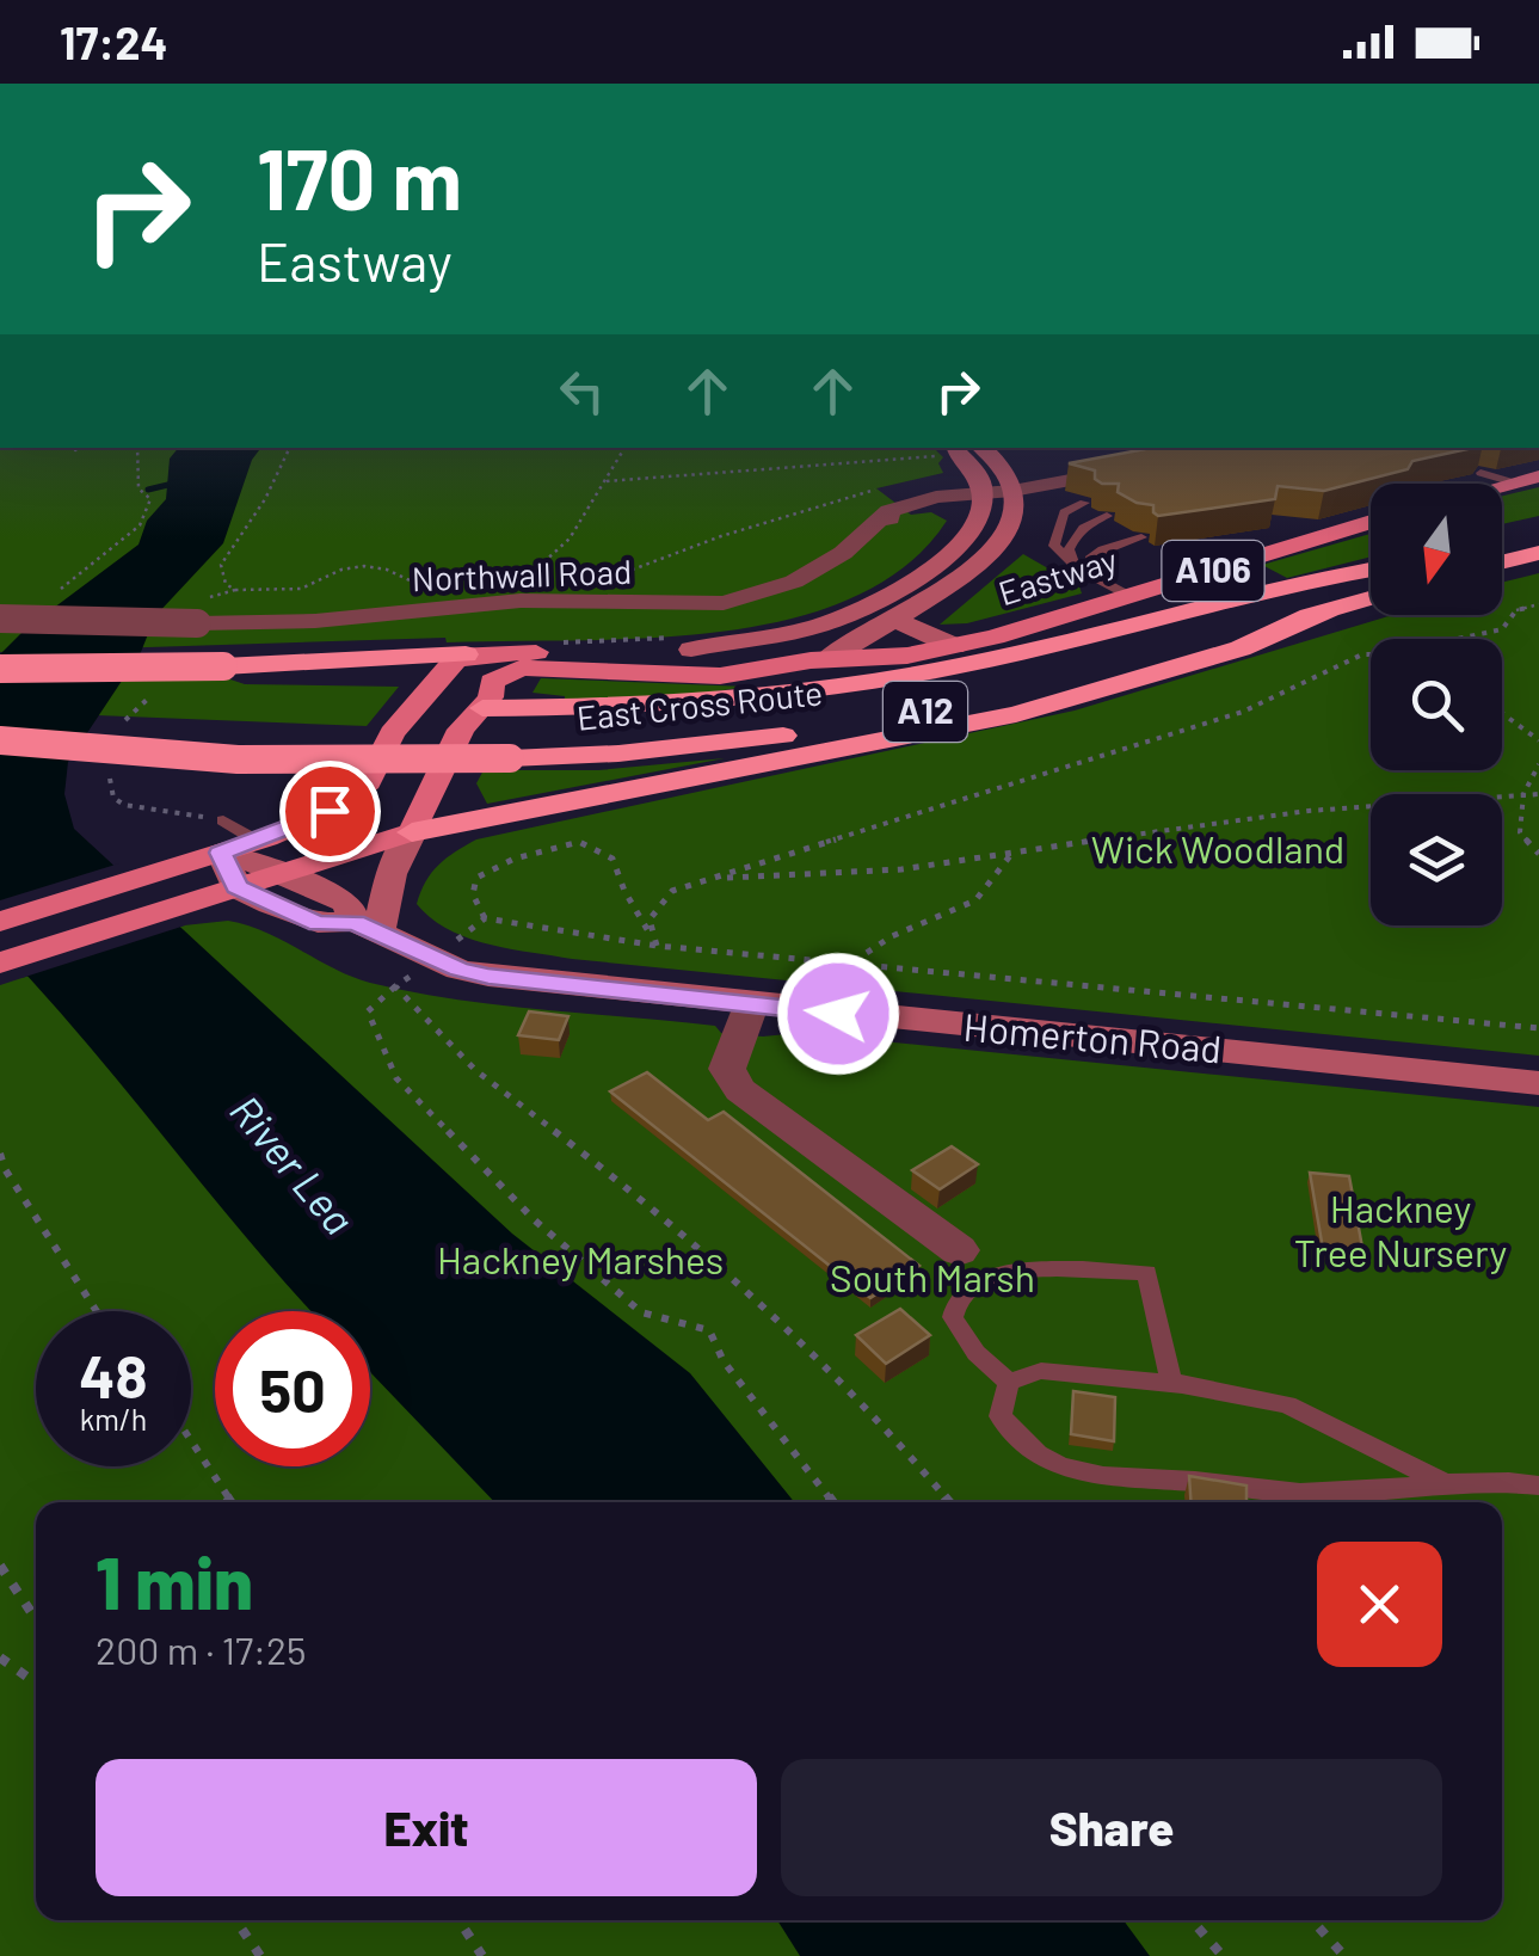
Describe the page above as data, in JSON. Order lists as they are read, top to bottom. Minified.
{"streets":{"highway":["East Cross Route","A12"],"main road":["A106","Eastway"],"street":["Northwall Road","Homerton Road"]},"crossings":[["A106","Eastway"],["A106","A12"],["Eastway","A12"],["East Cross Route","A12"]],"water":["River Lea"],"parks":["Wick Woodland","Hackney Tree Nursery","Hackney Marshes","South Marsh"],"north":"bottom","page":{"status":"17:24","turn":["170 m","Eastway"],"speed":"48 km/h","limit":"50","heading":["1 min","200 m · 17:25"],"buttons":["Exit","Share"]}}
